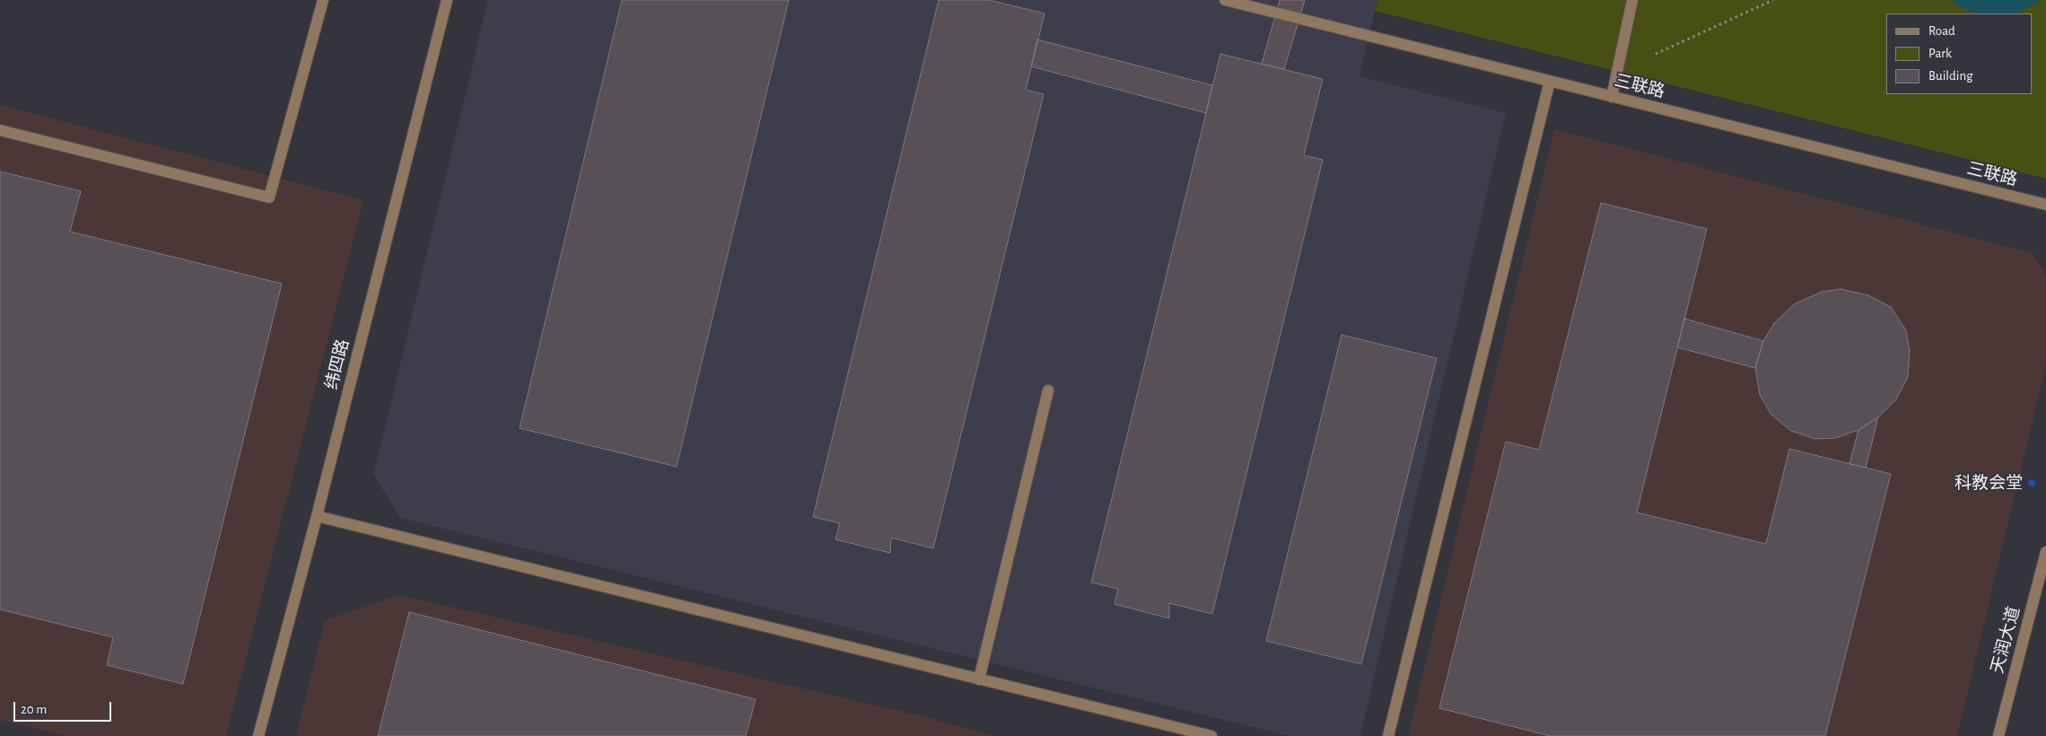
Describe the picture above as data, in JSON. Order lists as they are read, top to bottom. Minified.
{"streets":{"street":["三联路","纬四路","天润大道"]},"places":["科教会堂"],"legend":["Road","Park","Building"],"scale_bar":"20 m"}
